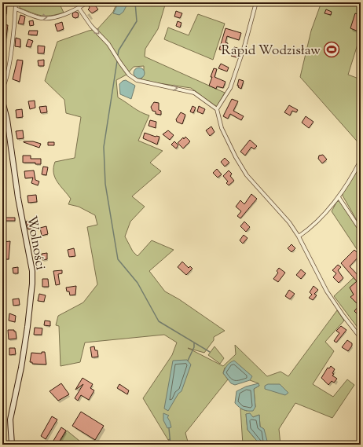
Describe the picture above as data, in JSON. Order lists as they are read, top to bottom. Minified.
{"streets":{"street":["Wolności"]},"places":{"sports":["Rapid Wodzisław"]}}
